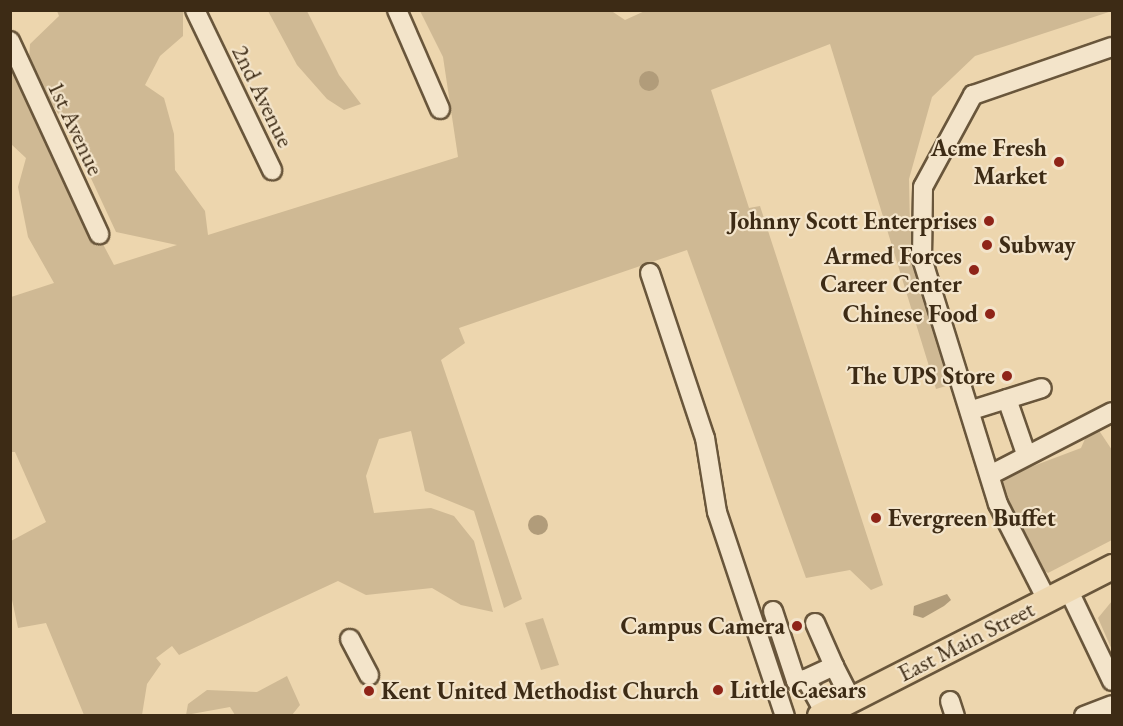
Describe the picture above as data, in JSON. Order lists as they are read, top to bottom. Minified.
{"streets":{"main road":["East Main Street"],"street":["2nd Avenue","1st Avenue"]},"places":["Acme Fresh Market","Johnny Scott Enterprises","Subway","Armed Forces Career Center","Chinese Food","The UPS Store","Evergreen Buffet","Campus Camera","Little Caesars","Kent United Methodist Church"]}
